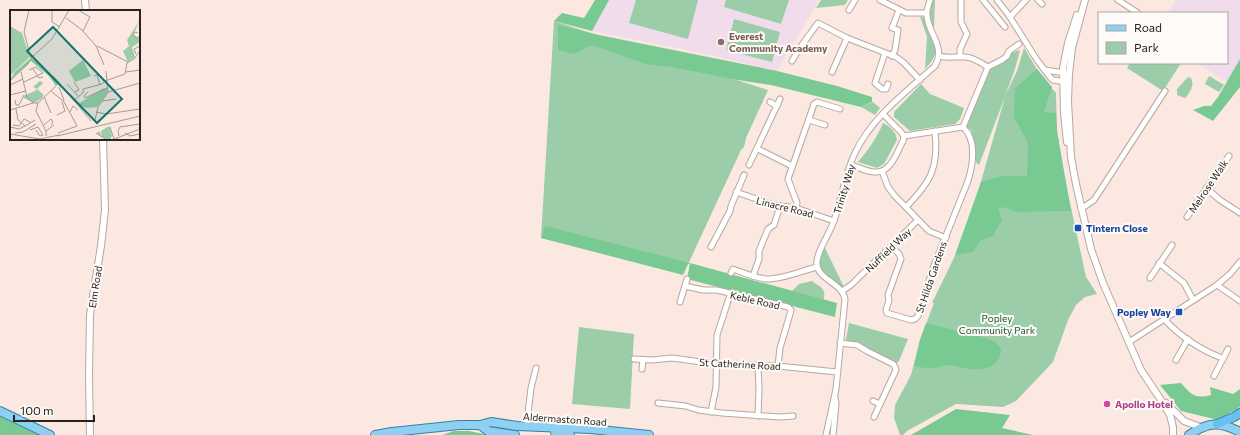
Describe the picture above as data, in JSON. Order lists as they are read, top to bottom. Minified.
{"streets":{"main road":["Aldermaston Road"],"street":["Melrose Walk","Trinity Way","Linacre Road","Nuffield Way","St Hilda Gardens","Elm Road","Keble Road","St Catherine Road"]},"crossings":[["Trinity Way","Linacre Road"],["Nuffield Way","St Hilda Gardens"],["Keble Road","St Catherine Road"]],"parks":["Popley Community Park"],"places":{"other":["Everest Community Academy","Apollo Hotel"],"transit":["Tintern Close","Popley Way"]},"legend":["Road","Park"],"scale_bar":"100 m"}
